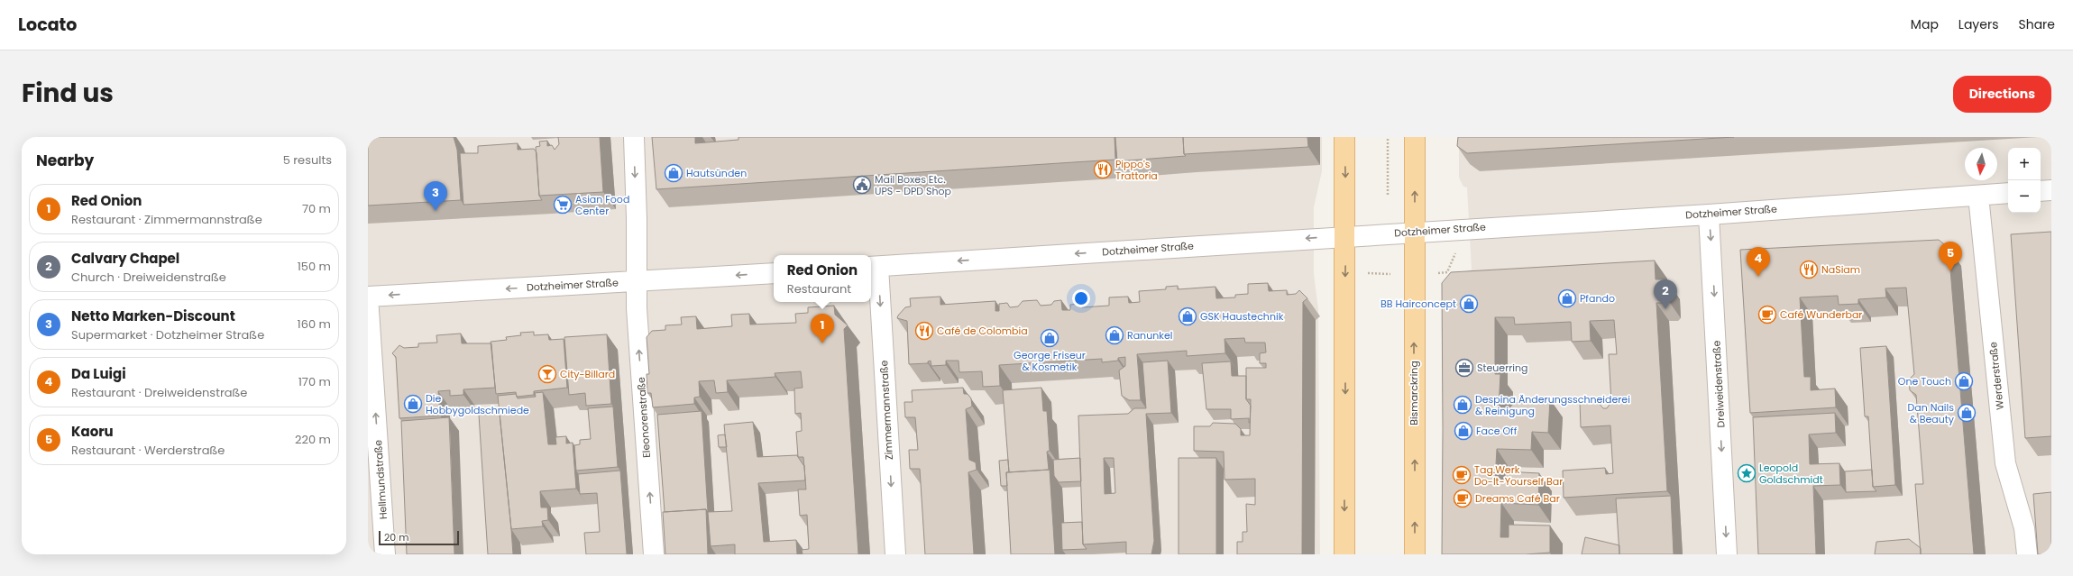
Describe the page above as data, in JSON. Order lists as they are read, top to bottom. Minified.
{"streets":{"main road":["Bismarckring"],"street":["Dotzheimer Straße","Werderstraße","Dreiweidenstraße","Zimmermannstraße","Eleonorenstraße","Hellmundstraße"]},"crossings":[["Dotzheimer Straße","Werderstraße"],["Dotzheimer Straße","Dreiweidenstraße"],["Dotzheimer Straße","Bismarckring"],["Dotzheimer Straße","Zimmermannstraße"],["Dotzheimer Straße","Eleonorenstraße"],["Dotzheimer Straße","Hellmundstraße"]],"one_way":["Dotzheimer Straße","Dreiweidenstraße","Zimmermannstraße","Hellmundstraße"],"places":{"restaurant":["Pippo's Trattoria","NaSiam","Café de Colombia"],"shop":["Hautsünden","Pfando","BB Hairconcept","GSK Haustechnik","Ranunkel","George Friseur & Kosmetik","One Touch","Die Hobbygoldschmiede","Despina Änderungsschneiderei & Reinigung","Dan Nails & Beauty","Face Off"],"public building":["Mail Boxes Etc. UPS - DPD Shop"],"supermarket":["Asian Food Center"],"cafe":["Café Wunderbar","Tag.Werk Do-It-Yourself Bar","Dreams Café Bar"],"office":["Steuerring"],"bar":["City-Billard"],"place":["Leopold Goldschmidt"]},"scale_bar":"20 m","north":"bottom","page":{"header":"Locato","nav":["Map","Layers","Share"],"title":"Find us","buttons":"Directions","heading":["Nearby","5 results"],"map_buttons":["+","−"],"pins":["3","5","4","2","1"],"list":[{"mark":"1","name":"Red Onion","note":"Restaurant · Zimmermannstraße","value":"70 m"},{"mark":"2","name":"Calvary Chapel","note":"Church · Dreiweidenstraße","value":"150 m"},{"mark":"3","name":"Netto Marken-Discount","note":"Supermarket · Dotzheimer Straße","value":"160 m"},{"mark":"4","name":"Da Luigi","note":"Restaurant · Dreiweidenstraße","value":"170 m"},{"mark":"5","name":"Kaoru","note":"Restaurant · Werderstraße","value":"220 m"}],"popup":["Red Onion","Restaurant"],"scale":"20 m"}}
